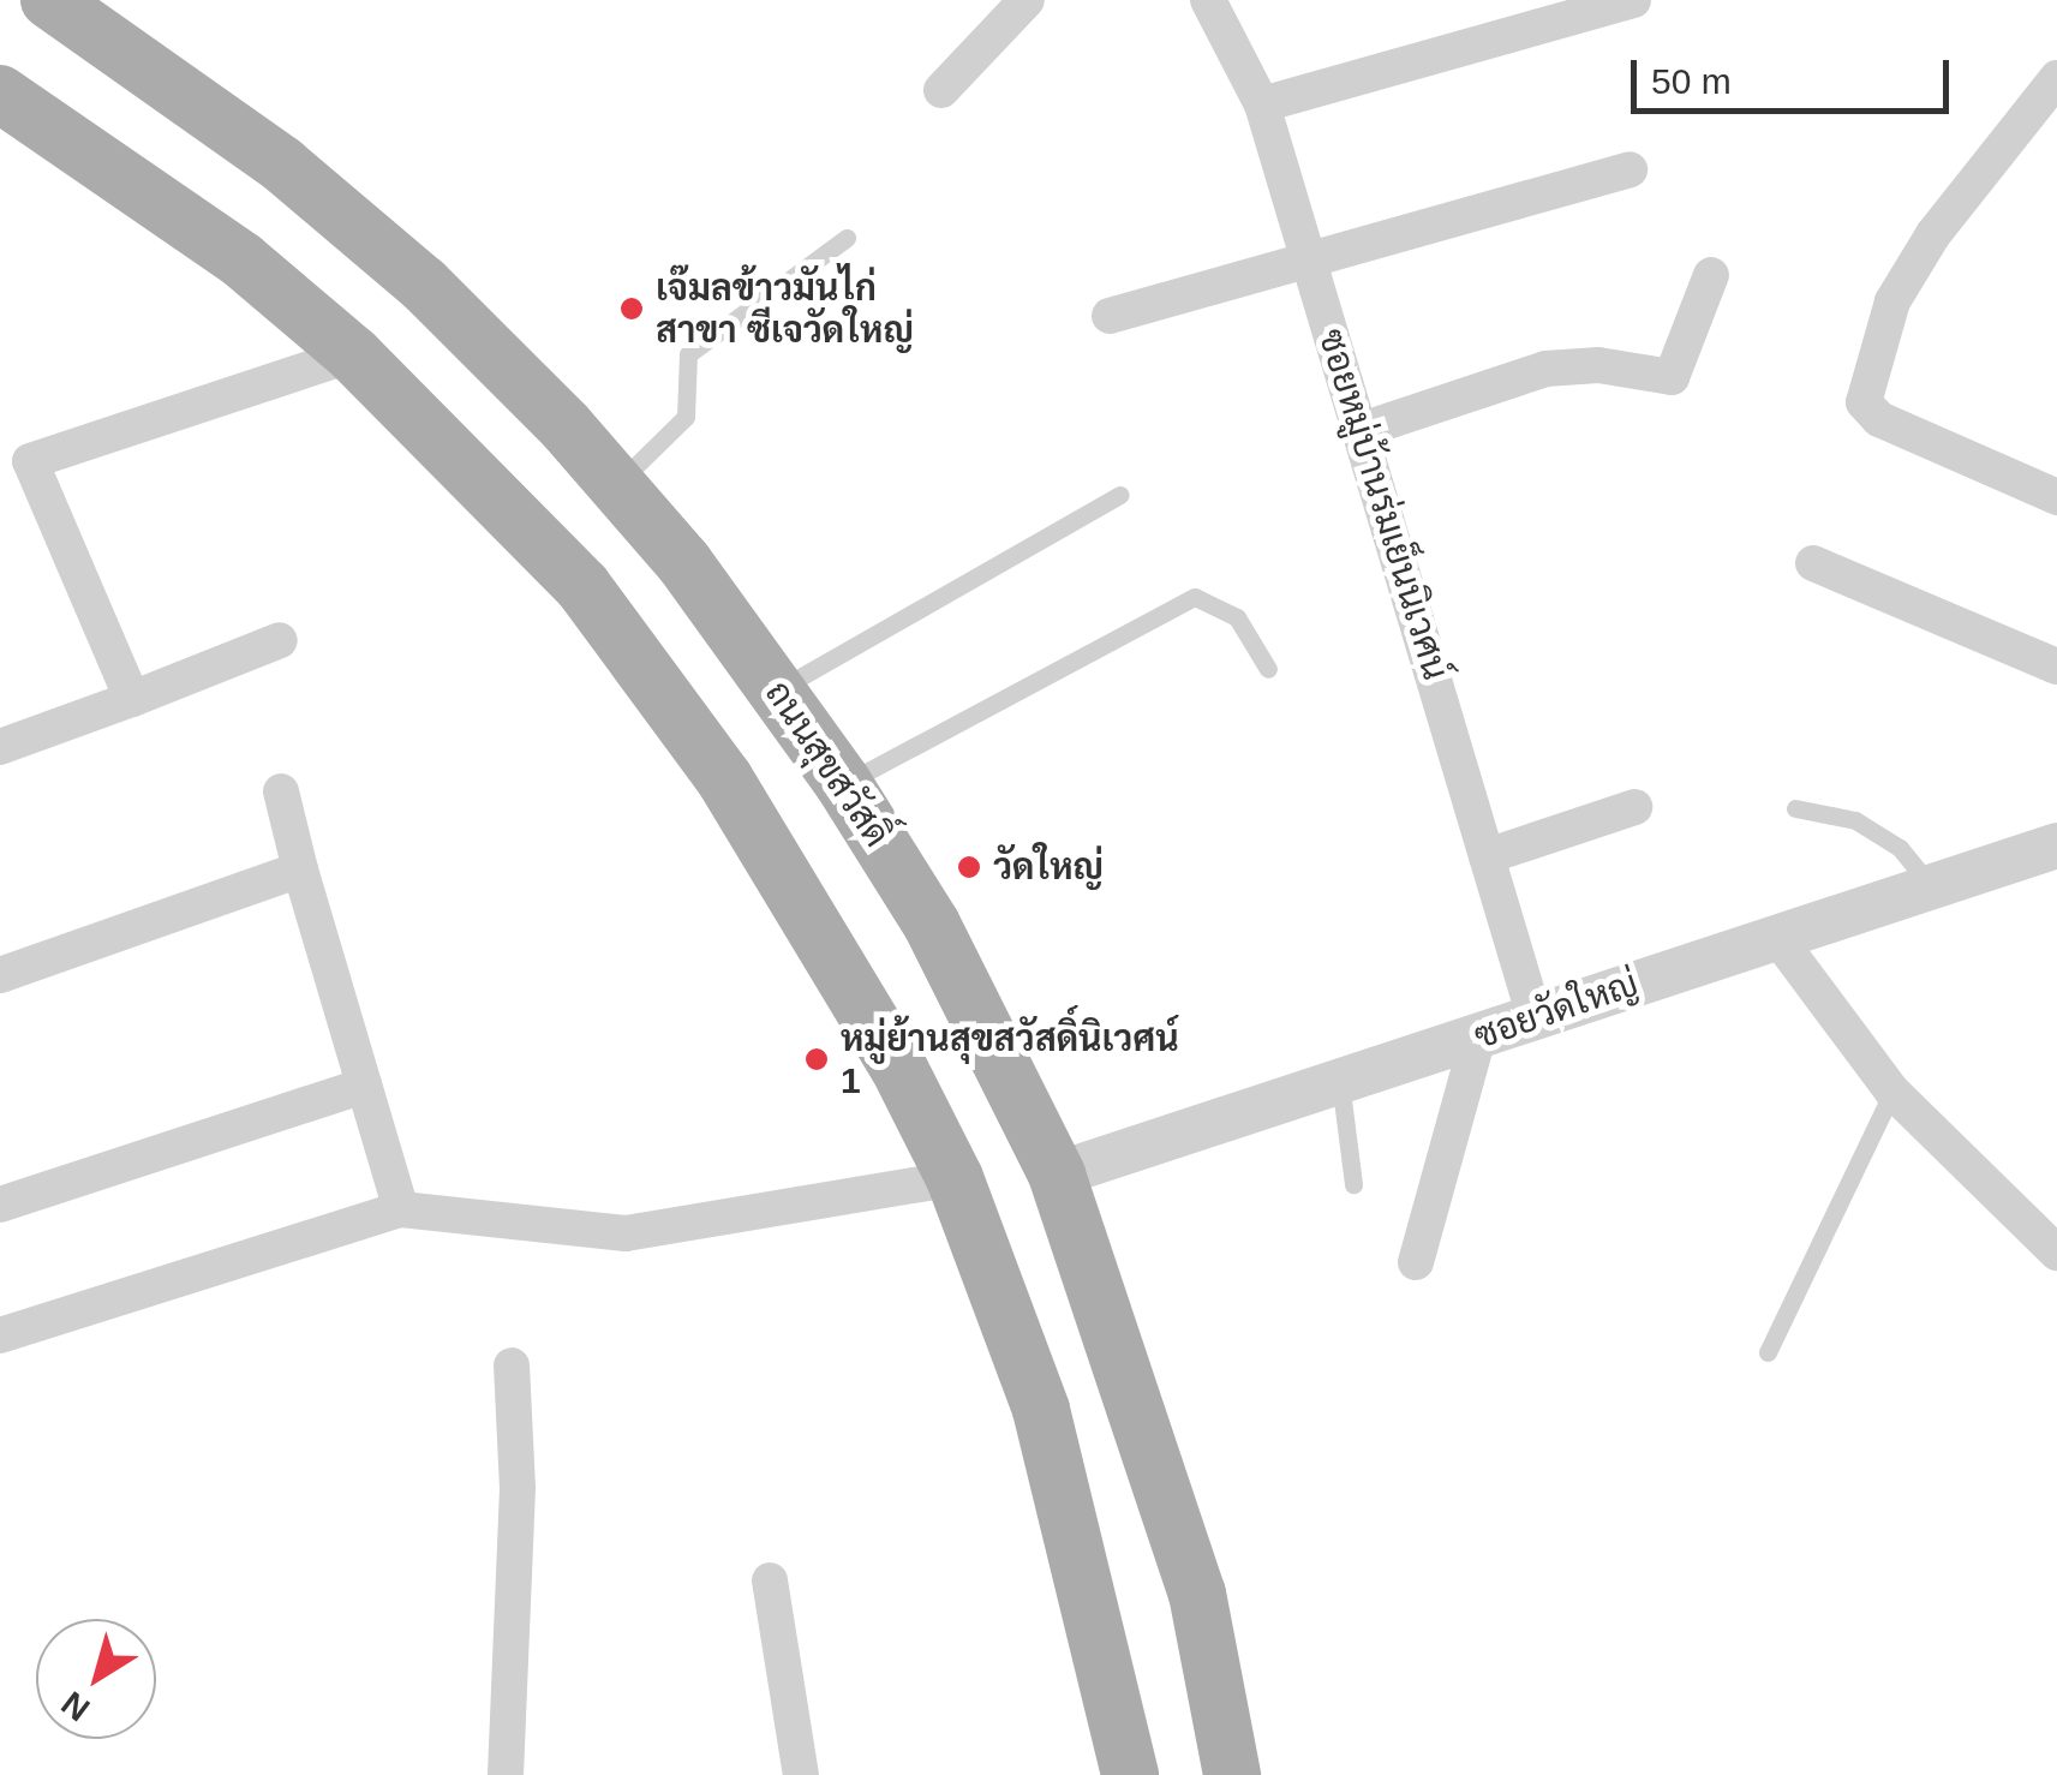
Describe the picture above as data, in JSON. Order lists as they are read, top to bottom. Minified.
{"streets":{"main road":["ถนนสุขสวัสดิ์"],"street":["ซอยหมู่บ้านร่มเย็นนิเวศน์","ซอยวัดใหญ่"]},"crossings":[["ซอยหมู่บ้านร่มเย็นนิเวศน์","ซอยวัดใหญ่"],["ถนนสุขสวัสดิ์","ซอยวัดใหญ่"]],"places":["เจ๊มลข้าวมันไก่ สาขา ซีเจวัดใหญ่","วัดใหญ่","หมู่ย้านสุขสวัสดิ์นิเวศน์ 1"],"scale_bar":"50 m","north":"bottom left"}
